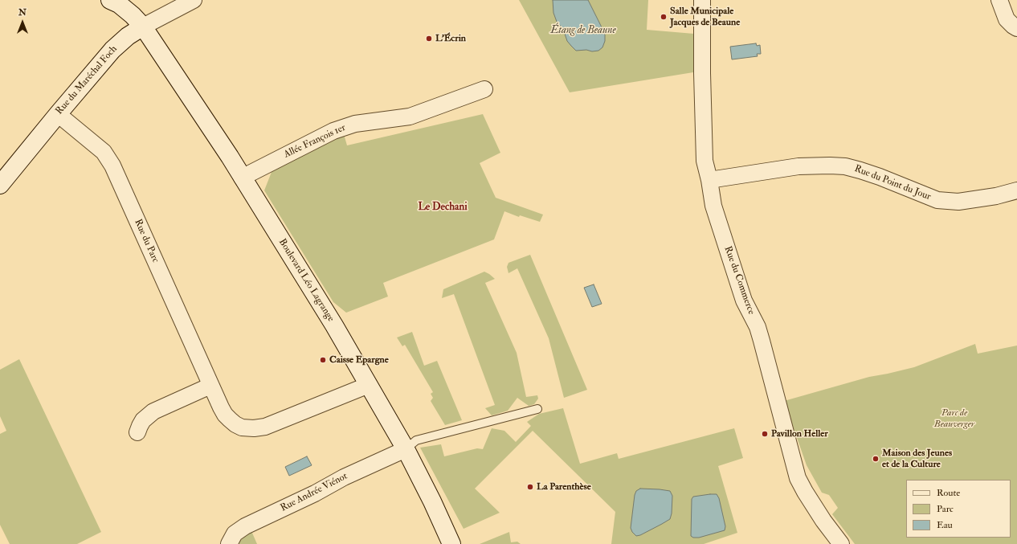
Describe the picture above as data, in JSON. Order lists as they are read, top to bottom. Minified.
{"streets":{"street":["Rue du Maréchal Foch","Allée François 1er","Rue du Point du Jour","Rue du Parc","Boulevard Léo Lagrange","Rue du Commerce","Rue Andrée Viénot"]},"crossings":[["Rue du Maréchal Foch","Rue du Parc"],["Rue du Maréchal Foch","Boulevard Léo Lagrange"],["Allée François 1er","Boulevard Léo Lagrange"],["Rue du Point du Jour","Rue du Commerce"],["Rue du Parc","Boulevard Léo Lagrange"],["Boulevard Léo Lagrange","Rue Andrée Viénot"]],"districts":["Le Dechani"],"water":["Étang de Beaune"],"parks":["Parc de Beauverger"],"places":["Salle Municipale Jacques de Beaune","L’Écrin","Caisse Epargne","Pavillon Heller","Maison des Jeunes et de la Culture","La Parenthèse"],"legend":["Route","Parc","Eau"],"north":"top"}
